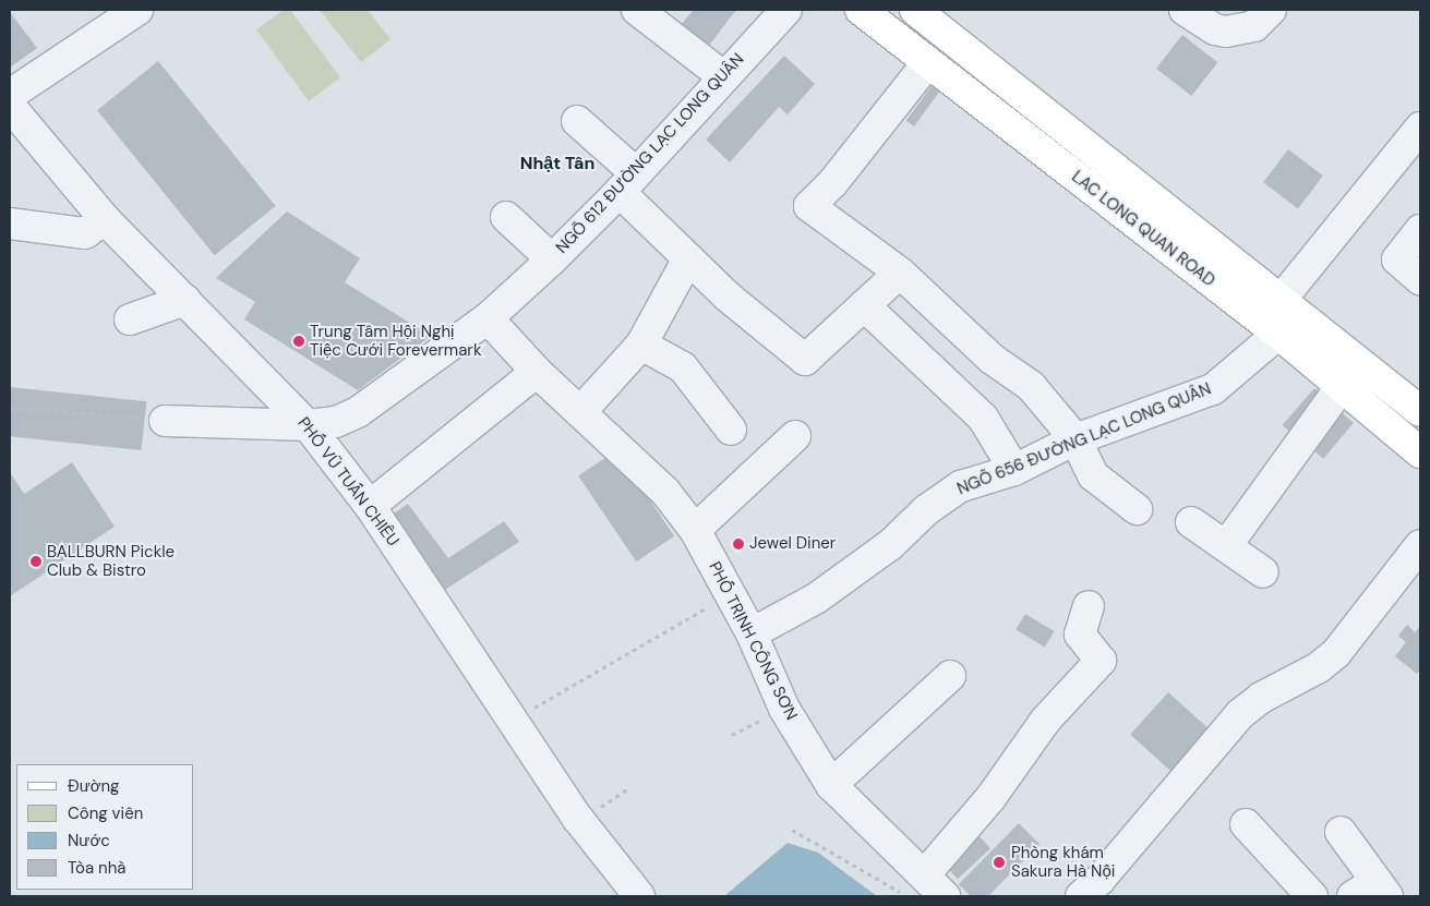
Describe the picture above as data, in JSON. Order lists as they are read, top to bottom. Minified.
{"streets":{"main road":["LAC LONG QUAN ROAD"],"street":["NGÕ 612 ĐƯỜNG LẠC LONG QUÂN","NGÕ 656 ĐƯỜNG LẠC LONG QUÂN","PHỐ VŨ TUẤN CHIÊU","PHỐ TRỊNH CÔNG SƠN"]},"crossings":[["NGÕ 612 ĐƯỜNG LẠC LONG QUÂN","PHỐ VŨ TUẤN CHIÊU"],["NGÕ 612 ĐƯỜNG LẠC LONG QUÂN","PHỐ TRỊNH CÔNG SƠN"],["LAC LONG QUAN ROAD","NGÕ 656 ĐƯỜNG LẠC LONG QUÂN"],["NGÕ 656 ĐƯỜNG LẠC LONG QUÂN","PHỐ TRỊNH CÔNG SƠN"]],"districts":["Nhật Tân"],"places":["Trung Tâm Hội Nghị Tiệc Cưới Forevermark","Jewel Diner","BALLBURN Pickle Club & Bistro","Phòng khám Sakura Hà Nội"],"legend":["Đường","Công viên","Nước","Tòa nhà"]}
